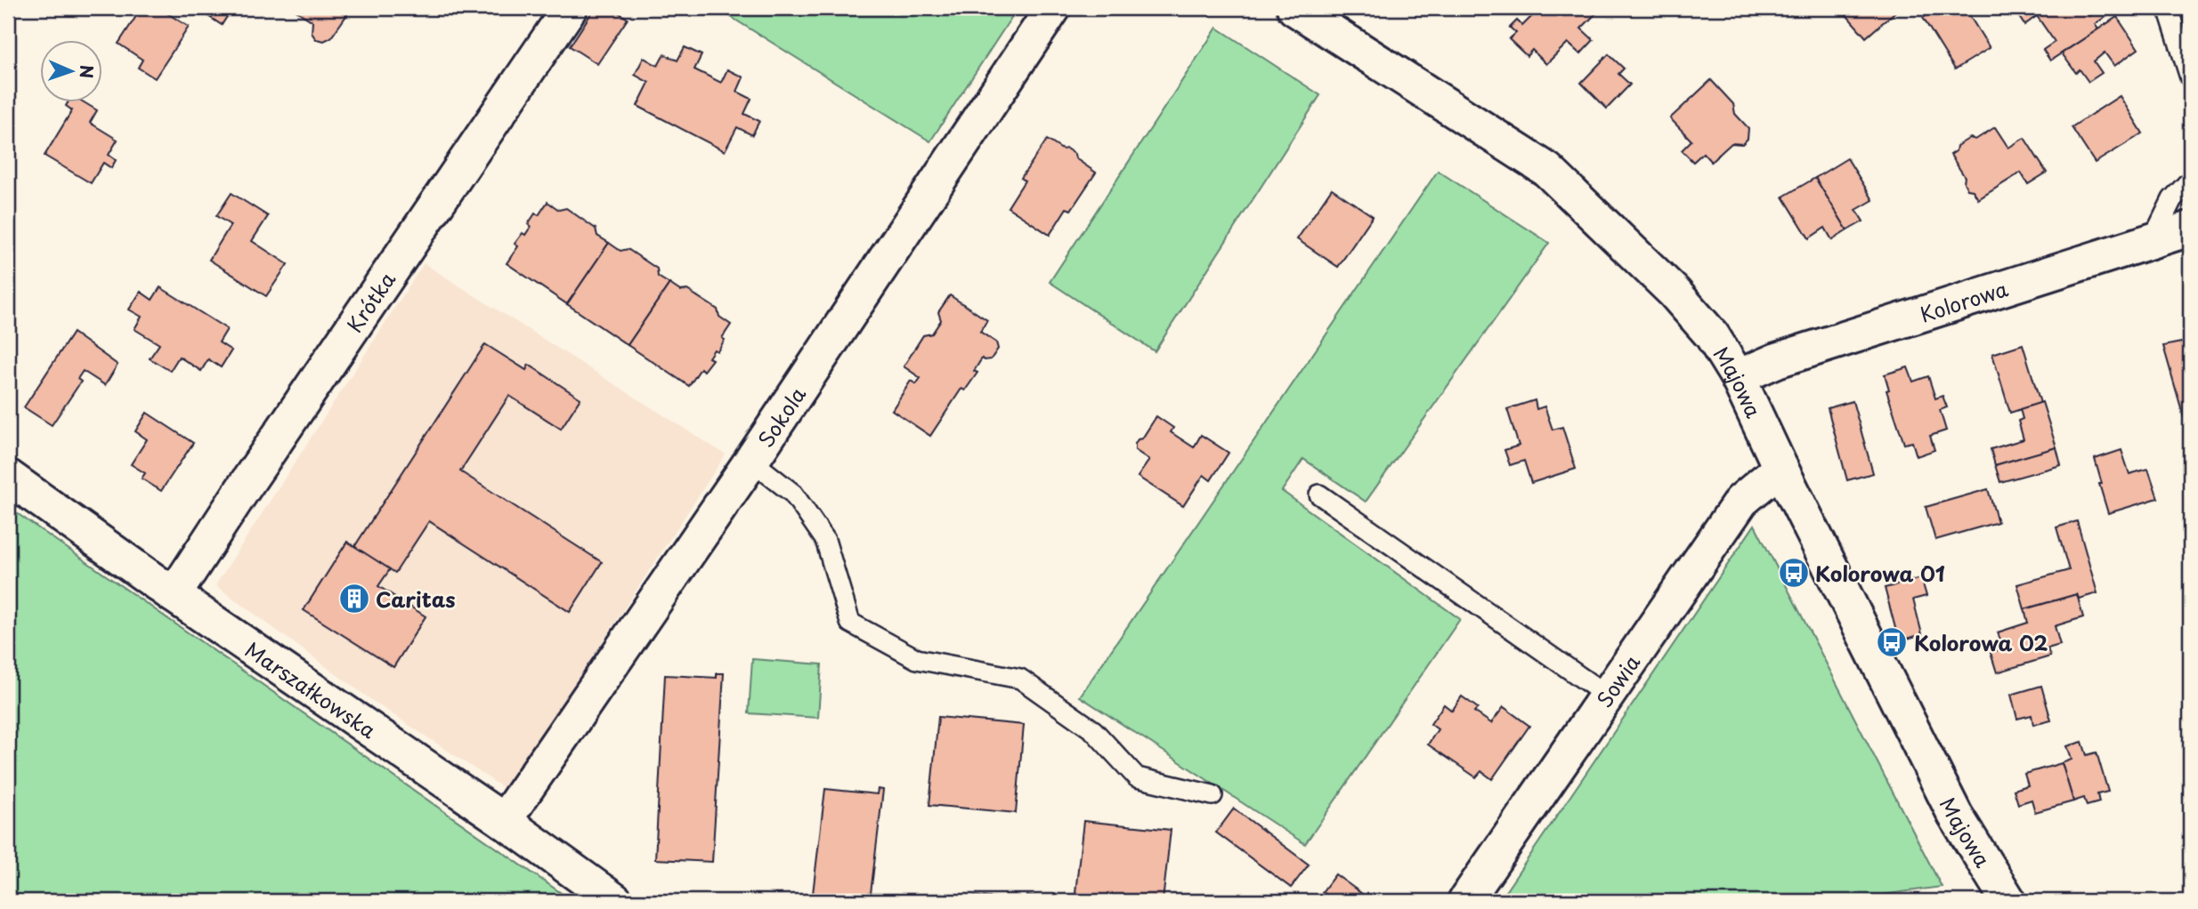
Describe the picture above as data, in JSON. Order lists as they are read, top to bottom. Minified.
{"streets":{"street":["Krótka","Kolorowa","Majowa","Sokola","Sowia","Marszałkowska"]},"crossings":[["Krótka","Marszałkowska"],["Kolorowa","Majowa"],["Majowa","Sowia"],["Sokola","Marszałkowska"]],"places":{"bus stop":["Kolorowa 01","Kolorowa 02"],"building":["Caritas"]},"north":"right"}
